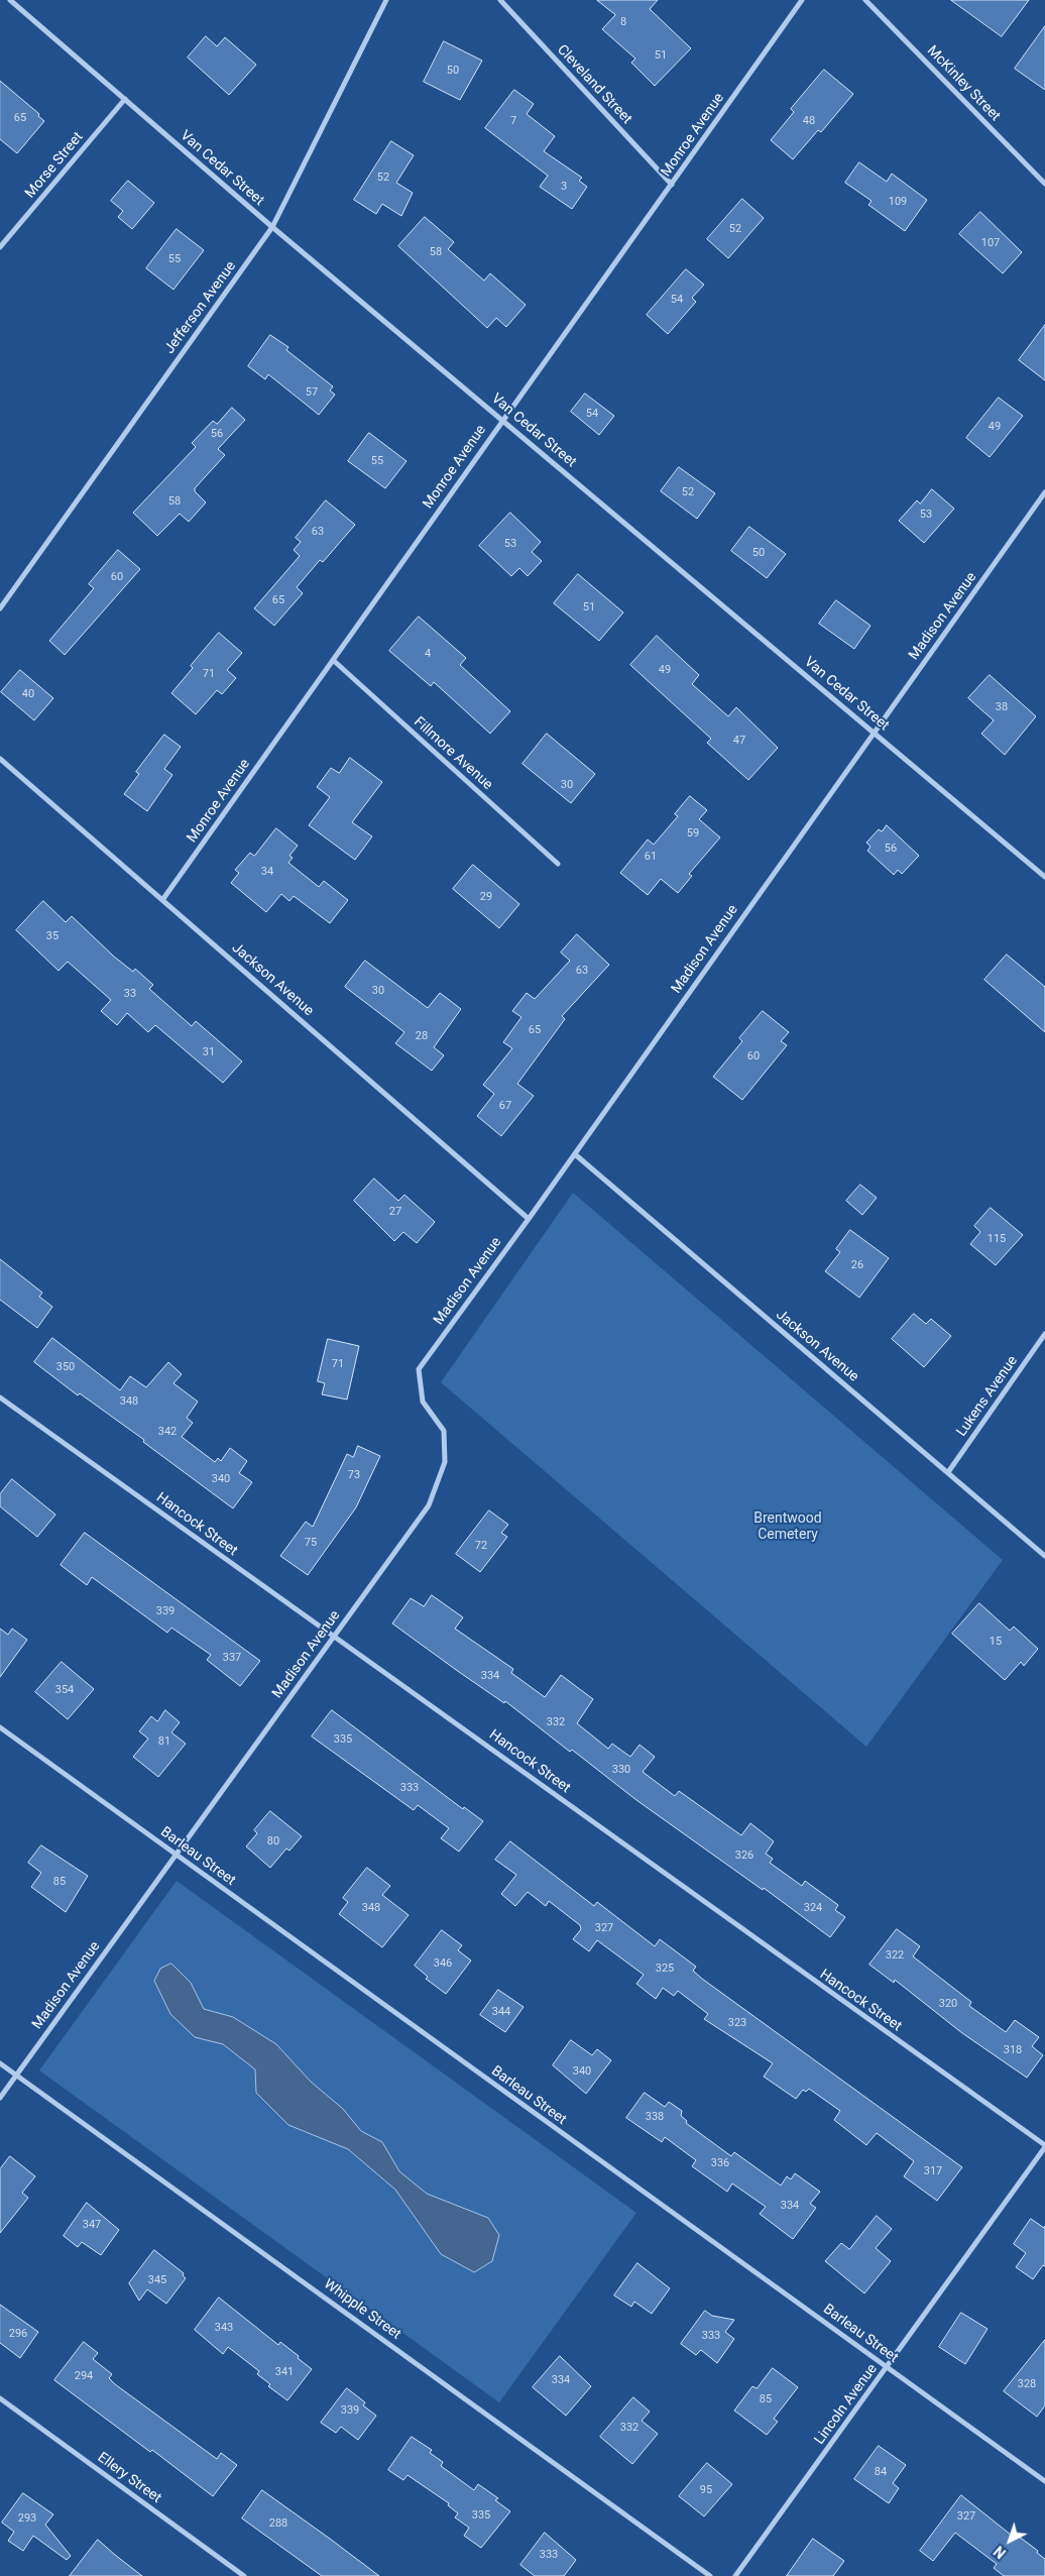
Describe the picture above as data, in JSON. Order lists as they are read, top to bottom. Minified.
{"streets":{"street":["McKinley Street","Cleveland Street","Monroe Avenue","Morse Street","Van Cedar Street","Jefferson Avenue","Madison Avenue","Fillmore Avenue","Jackson Avenue","Lukens Avenue","Hancock Street","Barleau Street","Whipple Street","Lincoln Avenue","Ellery Street"]},"crossings":[["Cleveland Street","Monroe Avenue"],["Monroe Avenue","Van Cedar Street"],["Monroe Avenue","Fillmore Avenue"],["Monroe Avenue","Jackson Avenue"],["Morse Street","Van Cedar Street"],["Van Cedar Street","Jefferson Avenue"],["Van Cedar Street","Madison Avenue"],["Madison Avenue","Jackson Avenue"],["Madison Avenue","Hancock Street"],["Madison Avenue","Barleau Street"],["Madison Avenue","Whipple Street"],["Jackson Avenue","Lukens Avenue"],["Hancock Street","Lincoln Avenue"],["Barleau Street","Lincoln Avenue"]],"parks":["Brentwood Cemetery"],"house_numbers":["8","51","50","65","7","48","52","3","109","52","107","58","55","54","57","54","49","56","55","52","58","53","63","53","50","60","65","51","4","49","71","40","38","47","30","59","56","61","34","29","35","63","30","33","65","28","31","60","67","27","115","26","71","350","348","342","73","340","75","72","339","15","337","334","354","332","335","81","330","333","80","326","85","348","324","327","322","346","325","320","344","323","318","340","338","336","317","334","347","345","343","296","333","341","294","334","328","85","339","332","84","95","335","327","293","288","333"],"north":"bottom left"}
